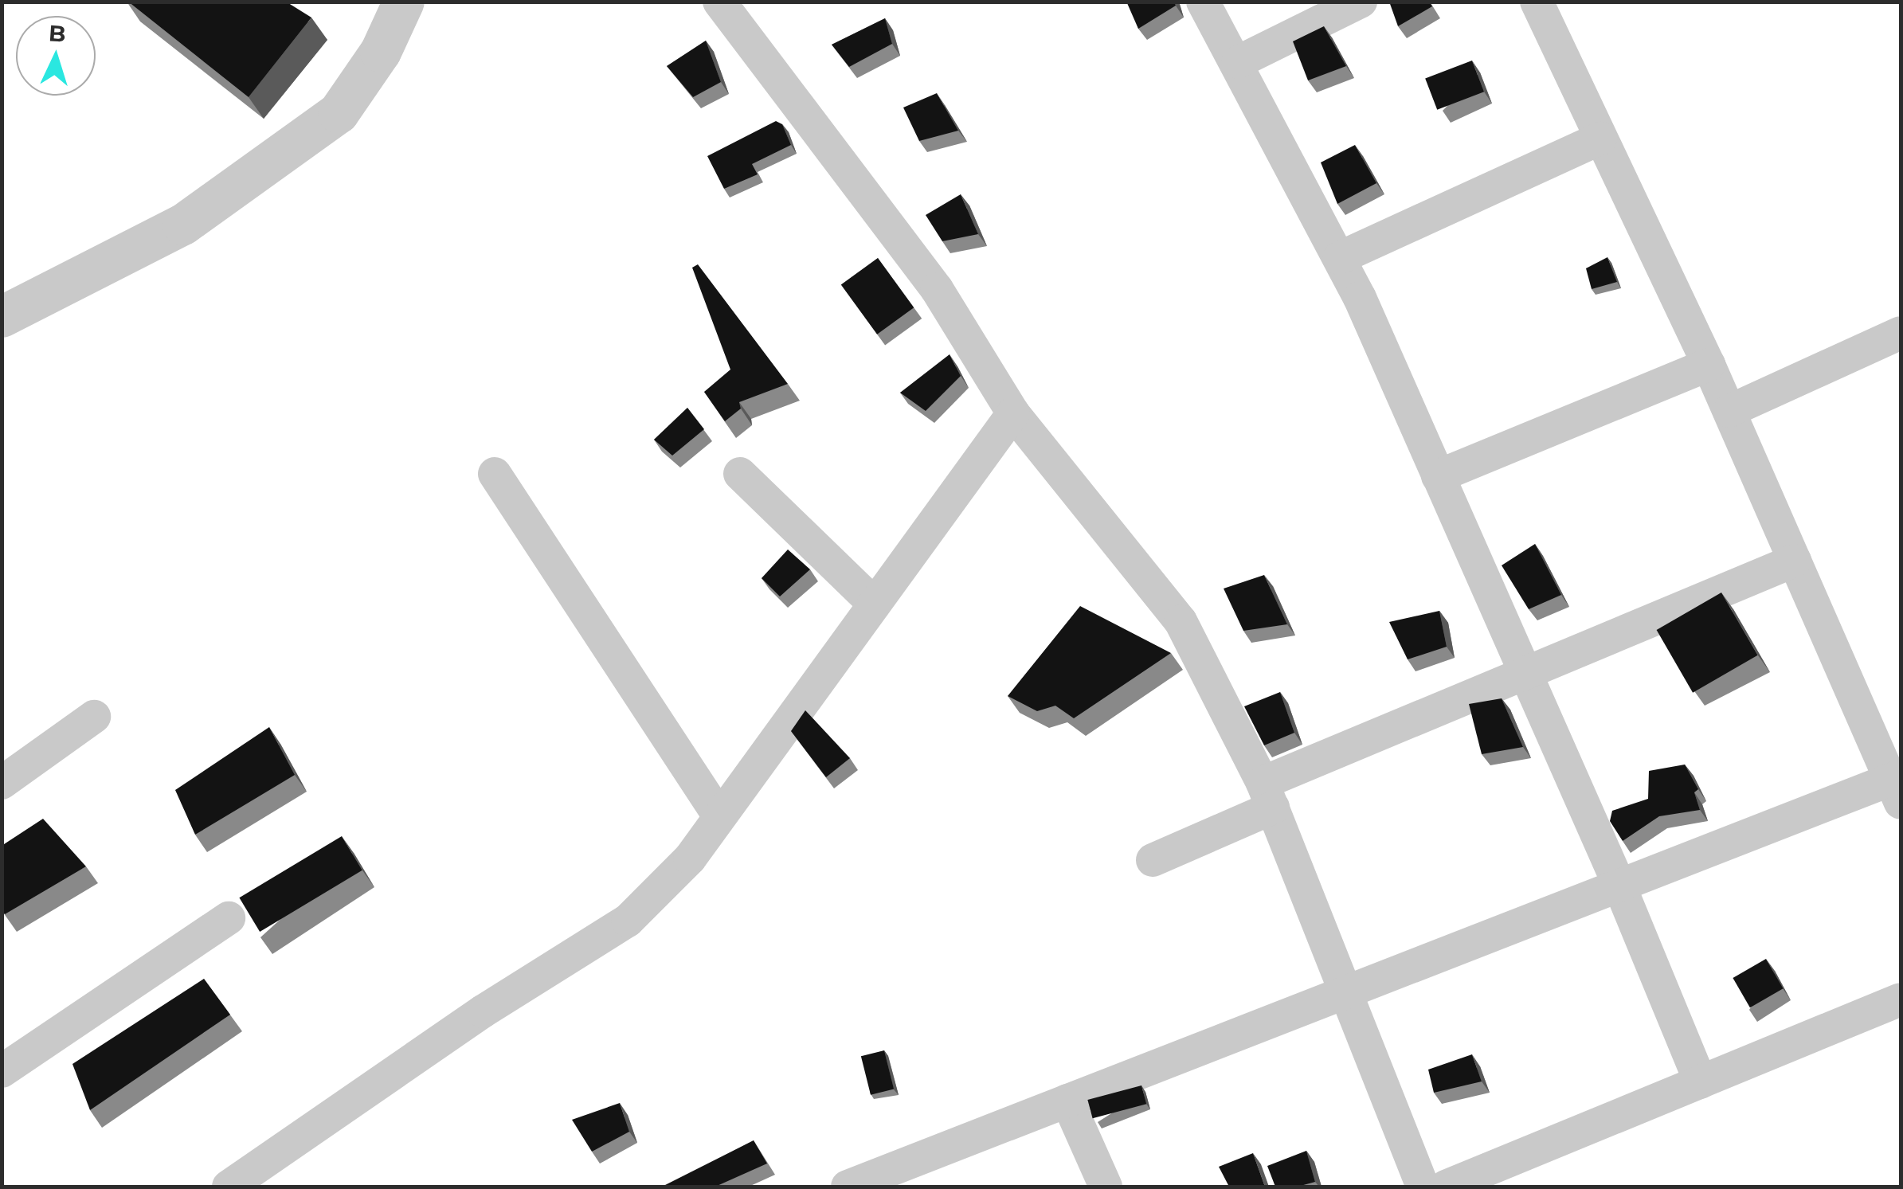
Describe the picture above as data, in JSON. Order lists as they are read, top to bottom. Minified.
{"north":"top"}
